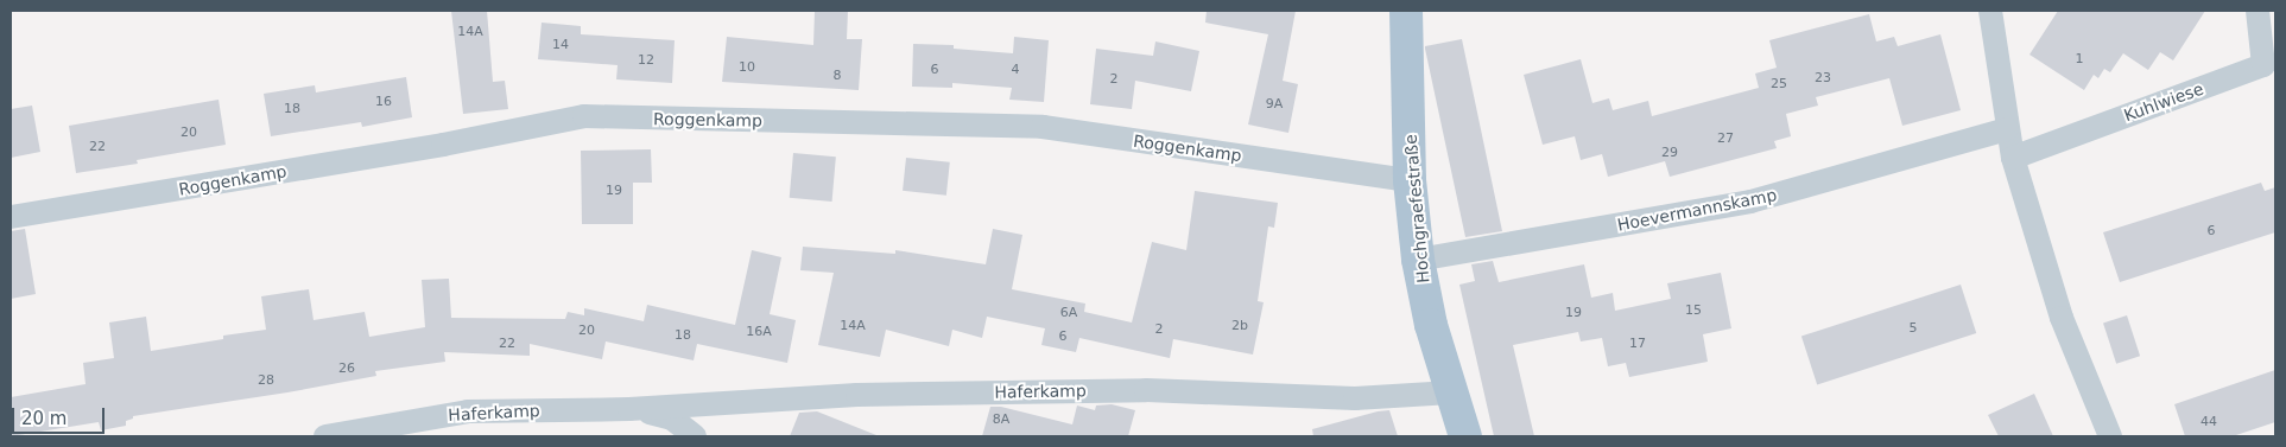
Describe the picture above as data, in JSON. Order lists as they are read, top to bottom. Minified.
{"streets":{"main road":["Hochgraefestraße"],"street":["Kuhlwiese","Roggenkamp","Hoevermannskamp","Haferkamp"]},"crossings":[["Roggenkamp","Hochgraefestraße"],["Hochgraefestraße","Hoevermannskamp"],["Hochgraefestraße","Haferkamp"]],"house_numbers":["14A","14","1","12","10","6","4","8","23","2","25","16","9A","18","20","27","22","29","19","6","15","6A","19","14A","2b","5","2","20","16A","18","6","22","17","26","28","8A","44"],"scale_bar":"20 m"}
